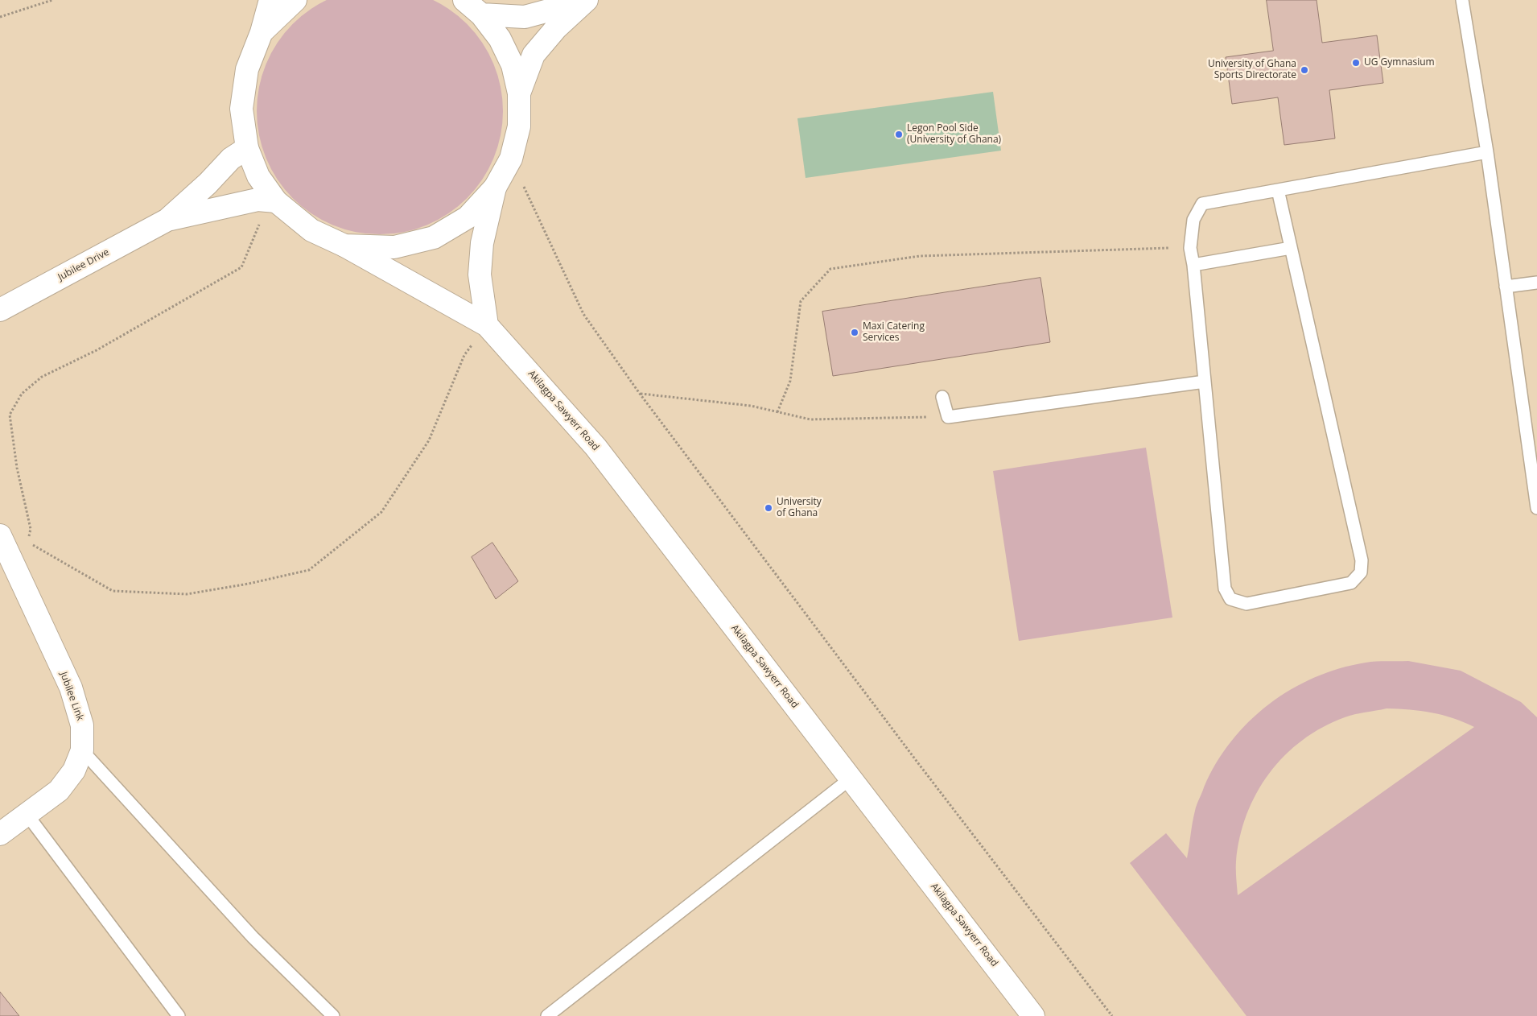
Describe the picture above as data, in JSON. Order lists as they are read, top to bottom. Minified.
{"streets":{"street":["Jubilee Drive","Akilagpa Sawyerr Road","Jubilee Link"]},"crossings":[["Jubilee Drive","Akilagpa Sawyerr Road"]],"places":["UG Gymnasium","University of Ghana Sports Directorate","Legon Pool Side (University of Ghana)","Maxi Catering Services","University of Ghana"]}
